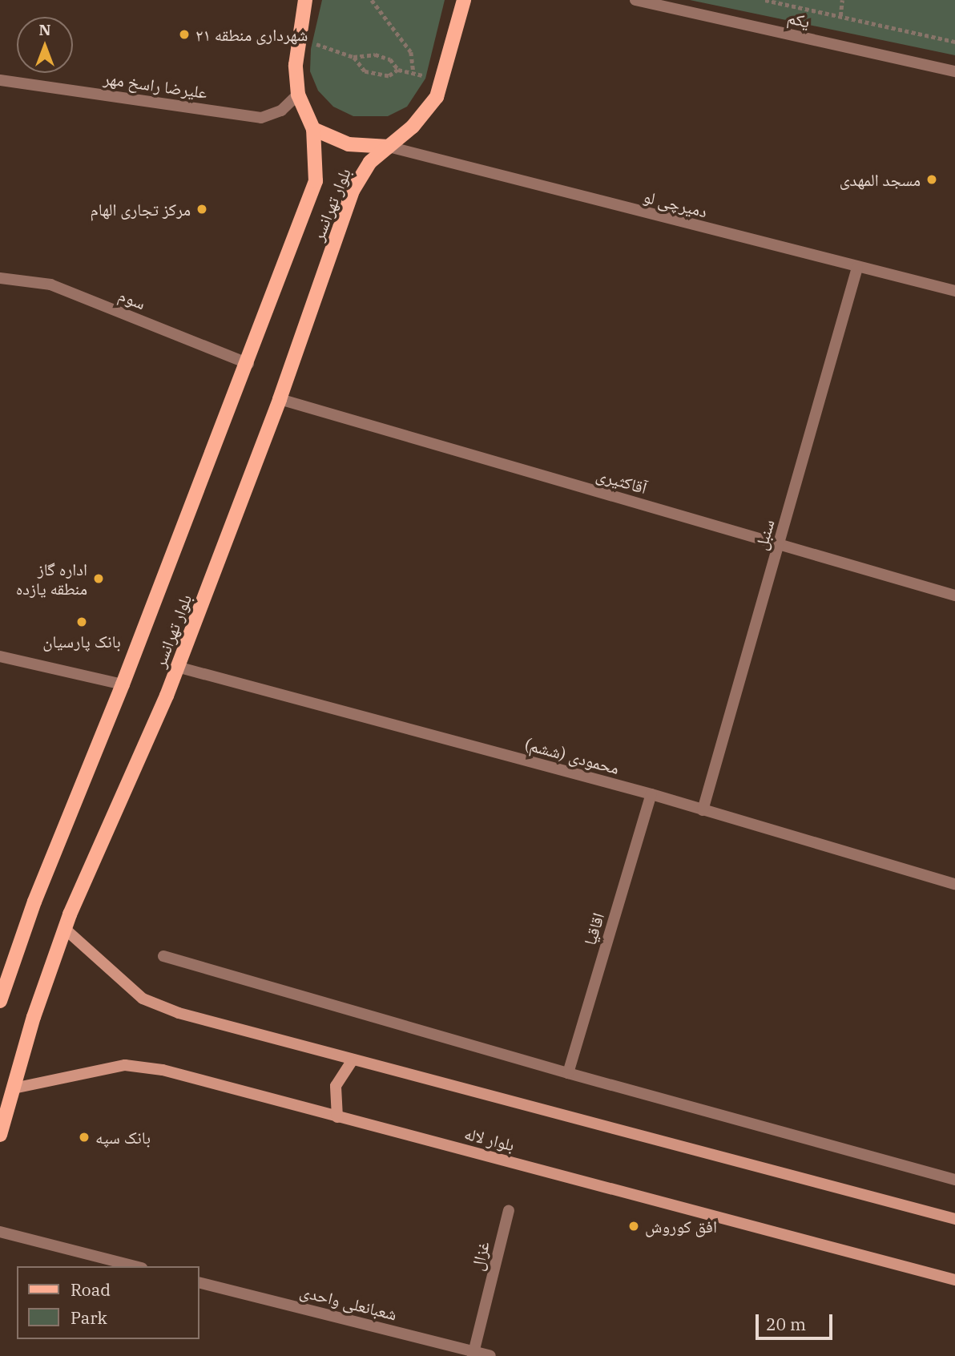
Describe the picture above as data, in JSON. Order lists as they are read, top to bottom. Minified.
{"streets":{"main road":["بلوار تهرانسر","بلوار لاله"],"street":["یکم","علیرضا راسخ مهر","دمیرچی لو","سوم","آقاکثیری","سنبل","محمودی (ششم)","اقاقیا","غزال","شعبانعلی واحدی"]},"crossings":[["دمیرچی لو","بلوار تهرانسر"],["دمیرچی لو","سنبل"],["بلوار تهرانسر","سوم"],["بلوار تهرانسر","آقاکثیری"],["بلوار تهرانسر","محمودی (ششم)"],["بلوار تهرانسر","بلوار لاله"],["آقاکثیری","سنبل"],["سنبل","محمودی (ششم)"],["محمودی (ششم)","اقاقیا"],["غزال","شعبانعلی واحدی"]],"places":["شهرداری منطقه ۲۱","مسجد المهدی","مرکز تجاری الهام","اداره گاز منطقه یازده","بانک پارسیان","بانک سپه","افق کوروش"],"legend":["Road","Park"],"scale_bar":"20 m","north":"top"}
